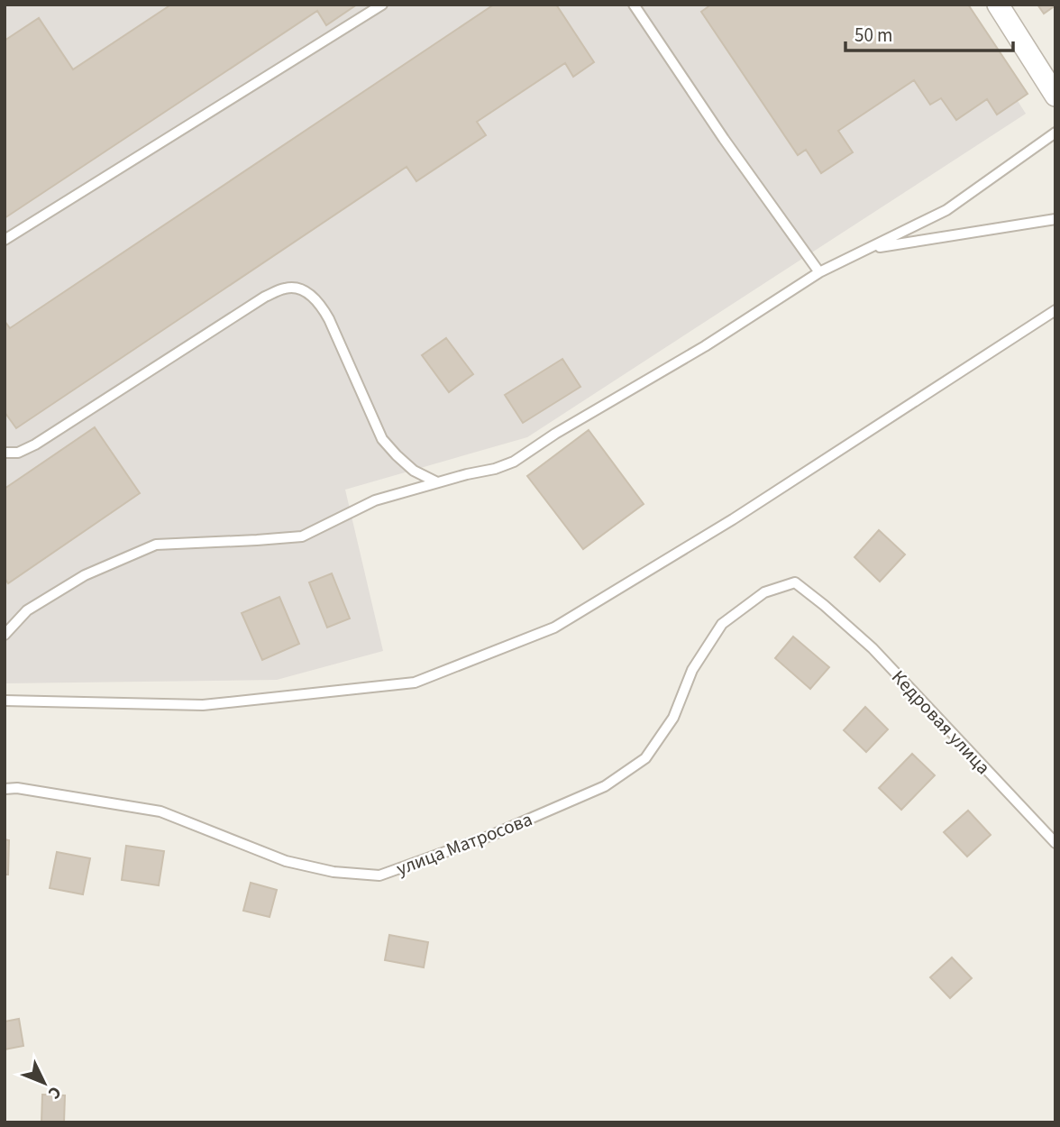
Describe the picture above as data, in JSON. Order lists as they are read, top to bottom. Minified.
{"streets":{"lane":["Кедровая улица","улица Матросова"]},"crossings":[["Кедровая улица","улица Матросова"]],"scale_bar":"50 m","north":"bottom right"}
